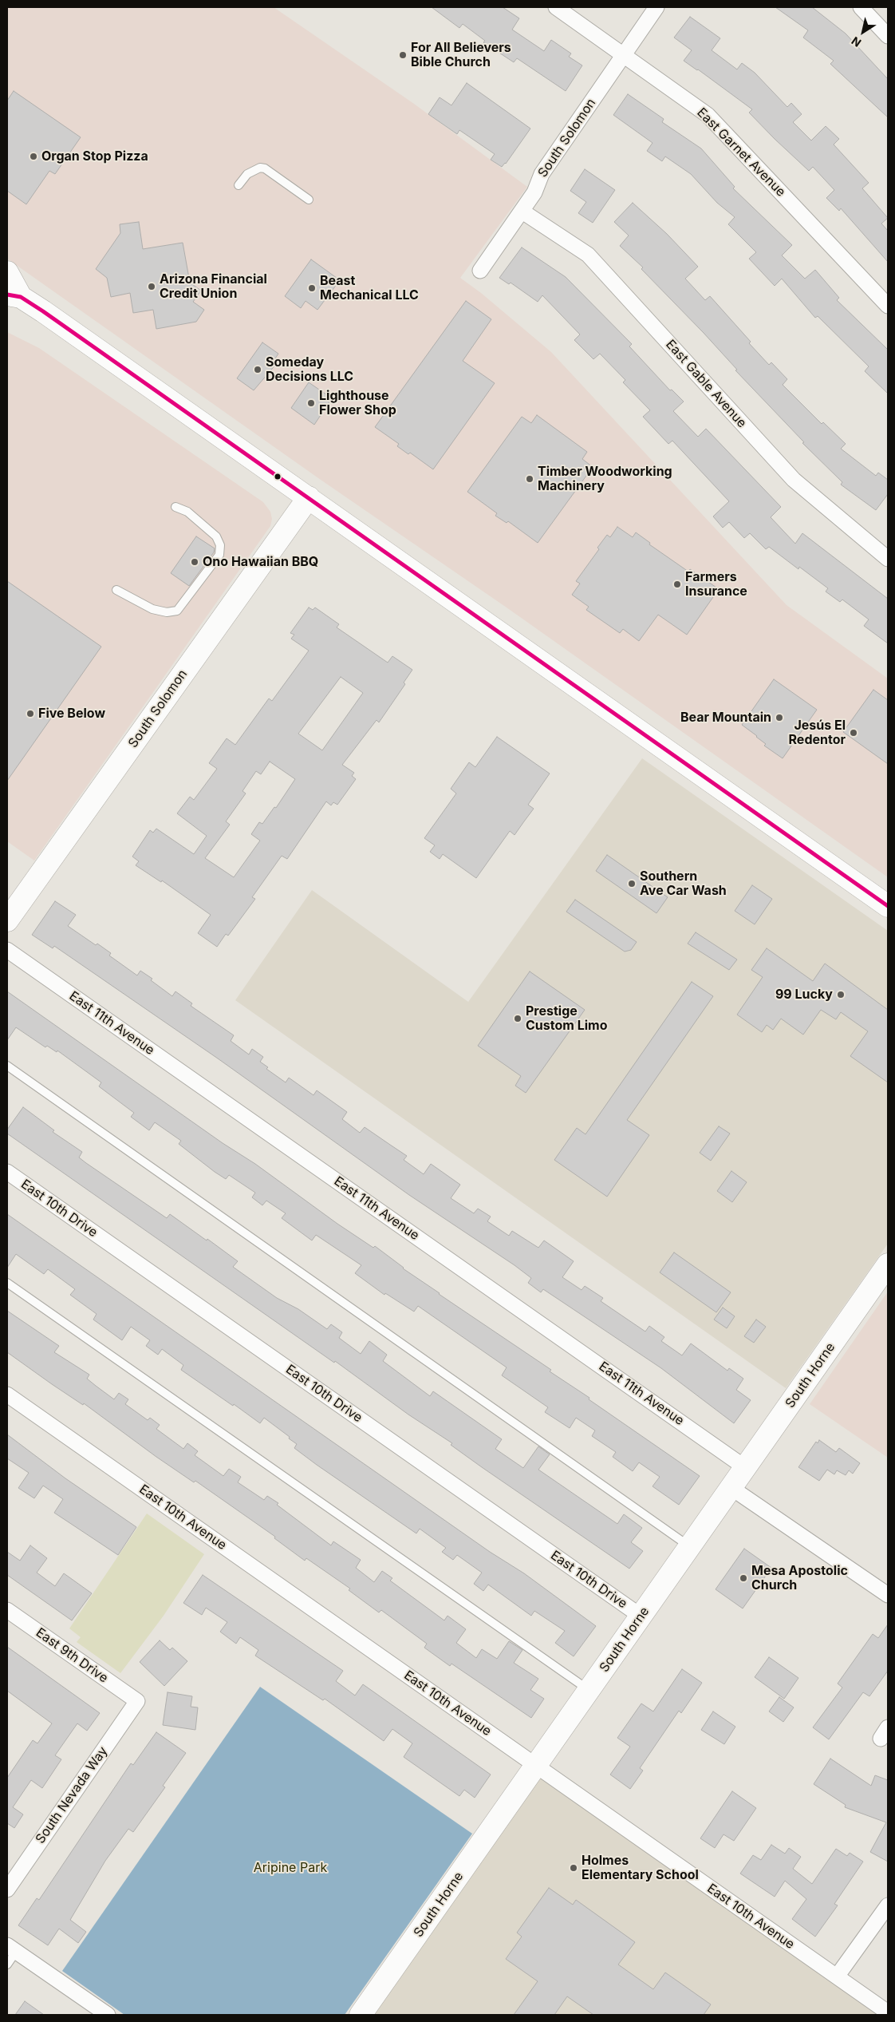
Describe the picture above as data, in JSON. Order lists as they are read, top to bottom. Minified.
{"streets":{"street":["South Solomon","East Garnet Avenue","East Gable Avenue","East 11th Avenue","East 10th Drive","South Horne","East 10th Avenue","East 9th Drive","South Nevada Way"]},"crossings":[["South Solomon","East Garnet Avenue"],["South Solomon","East Gable Avenue"],["East 11th Avenue","South Horne"],["East 10th Drive","South Horne"],["South Horne","East 10th Avenue"],["East 9th Drive","South Nevada Way"]],"parks":["Aripine Park"],"places":["For All Believers Bible Church","Organ Stop Pizza","Arizona Financial Credit Union","Beast Mechanical LLC","Someday Decisions LLC","Lighthouse Flower Shop","Timber Woodworking Machinery","Ono Hawaiian BBQ","Farmers Insurance","Five Below","Bear Mountain","Jesús El Redentor","Southern Ave Car Wash","99 Lucky","Prestige Custom Limo","Mesa Apostolic Church","Holmes Elementary School"],"north":"bottom left"}
